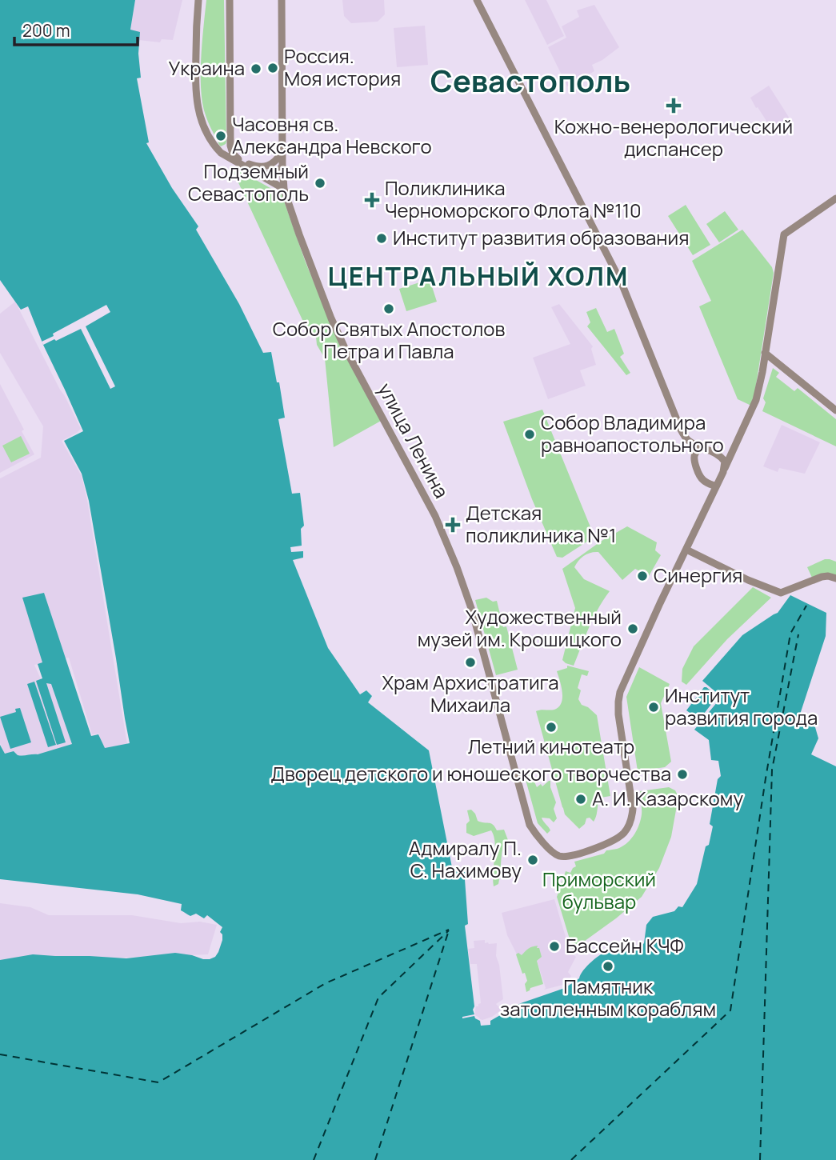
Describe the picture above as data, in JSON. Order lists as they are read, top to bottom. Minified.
{"streets":{"main road":["улица Ленина"]},"districts":["Севастополь","ЦЕНТРАЛЬНЫЙ ХОЛМ"],"parks":["Приморский бульвар"],"places":{"other":["Россия. Моя история","Украина","Часовня св. Александра Невского","Подземный Севастополь","Институт развития образования","Собор Святых Апостолов Петра и Павла","Собор Владимира равноапостольного","Синергия","Художественный музей им. Крошицкого","Храм Архистратига Михаила","Институт развития города","Летний кинотеатр","Дворец детского и юношеского творчества","А. И. Казарскому","Адмиралу П. С. Нахимову","Бассейн КЧФ","Памятник затопленным кораблям"],"health":["Кожно-венерологический диспансер","Поликлиника Черноморского Флота №110","Детская поликлиника №1"]},"scale_bar":"200 m"}
